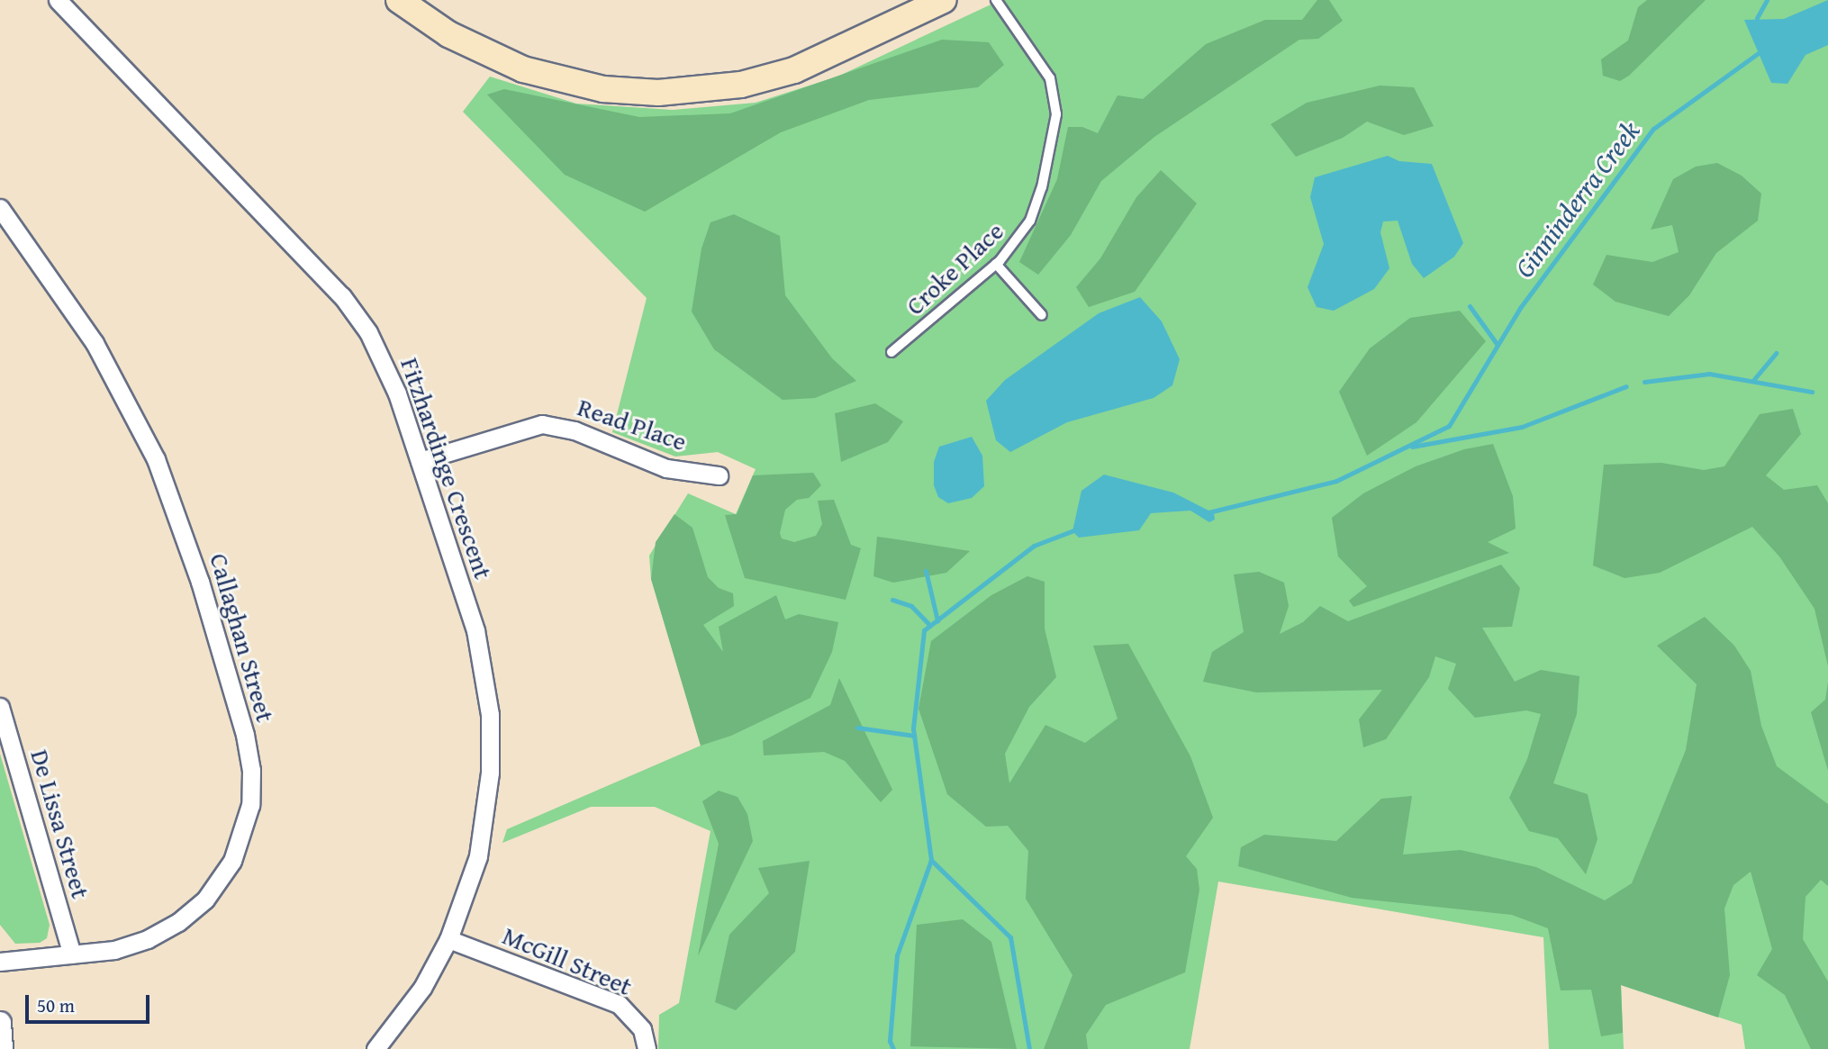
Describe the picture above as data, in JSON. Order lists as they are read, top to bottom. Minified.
{"streets":{"street":["Read Place","Fitzhardinge Crescent","Callaghan Street","De Lissa Street","McGill Street"],"lane":["Croke Place"]},"crossings":[["Read Place","Fitzhardinge Crescent"],["Fitzhardinge Crescent","McGill Street"],["Callaghan Street","De Lissa Street"]],"water":["Ginninderra Creek"],"scale_bar":"50 m"}
